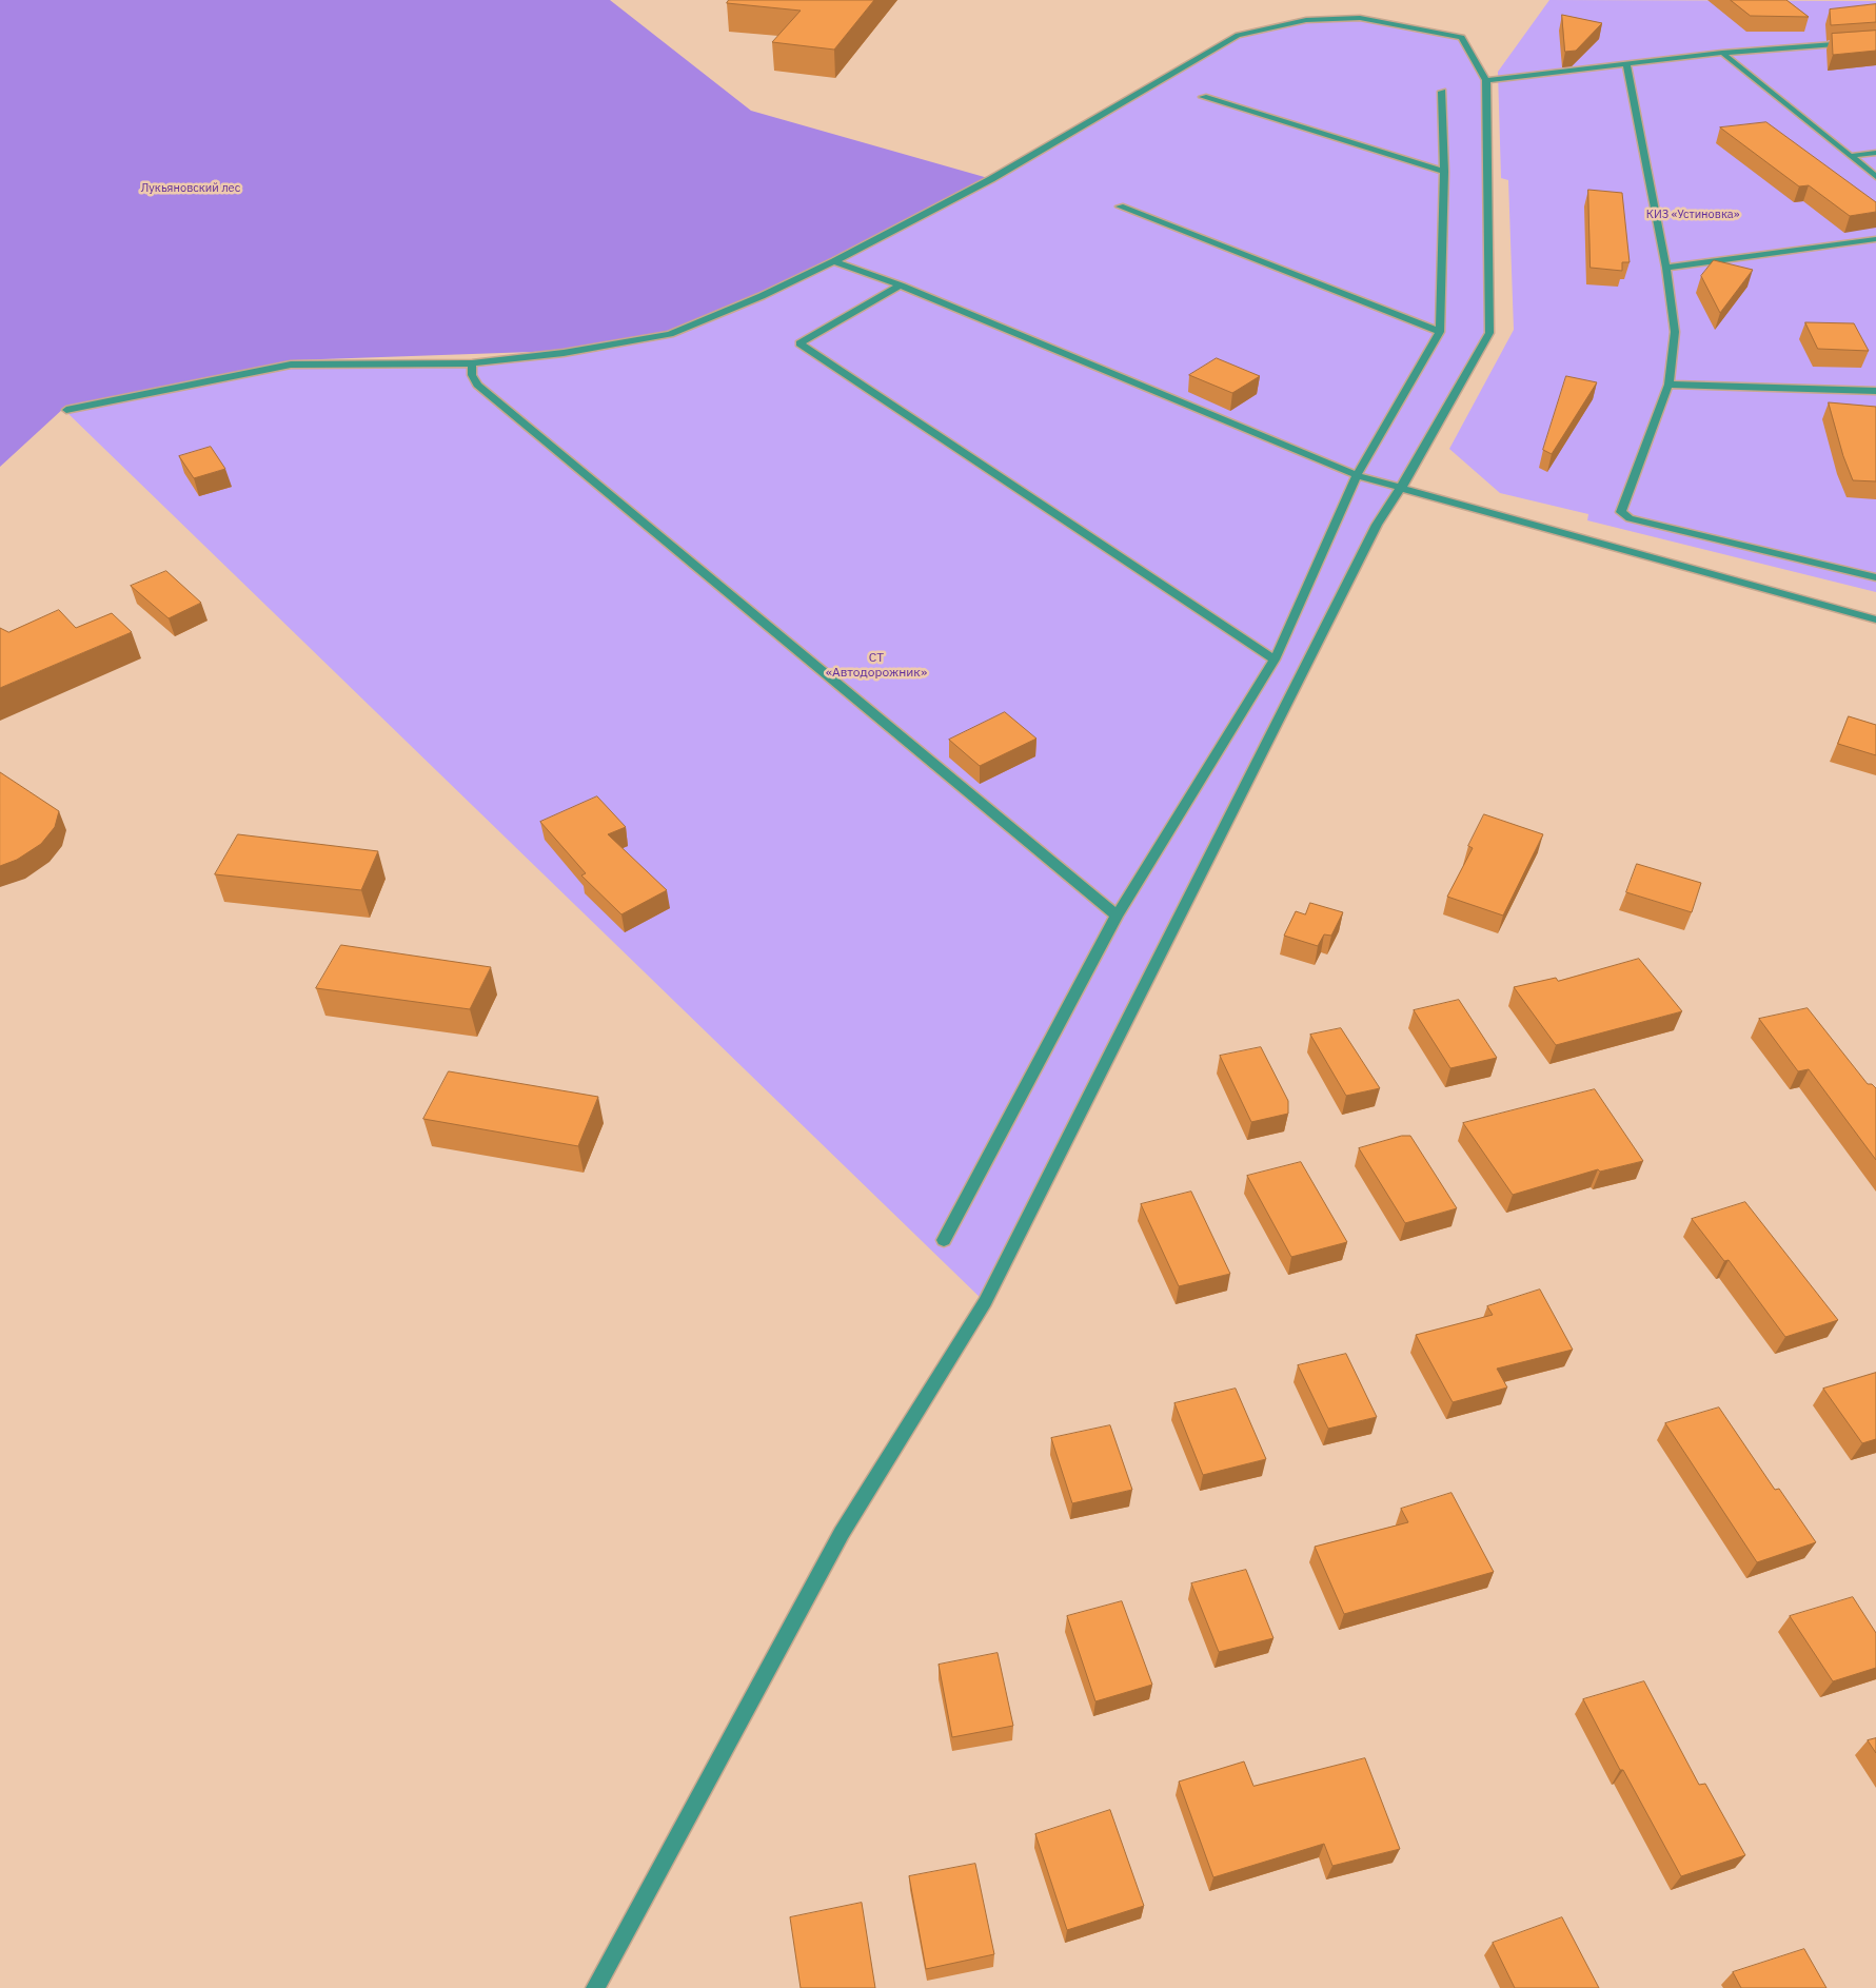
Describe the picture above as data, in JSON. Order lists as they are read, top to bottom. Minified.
{"parks":["Лукьяновский лес","КИЗ «Устиновка»","СТ «Автодорожник»"]}
